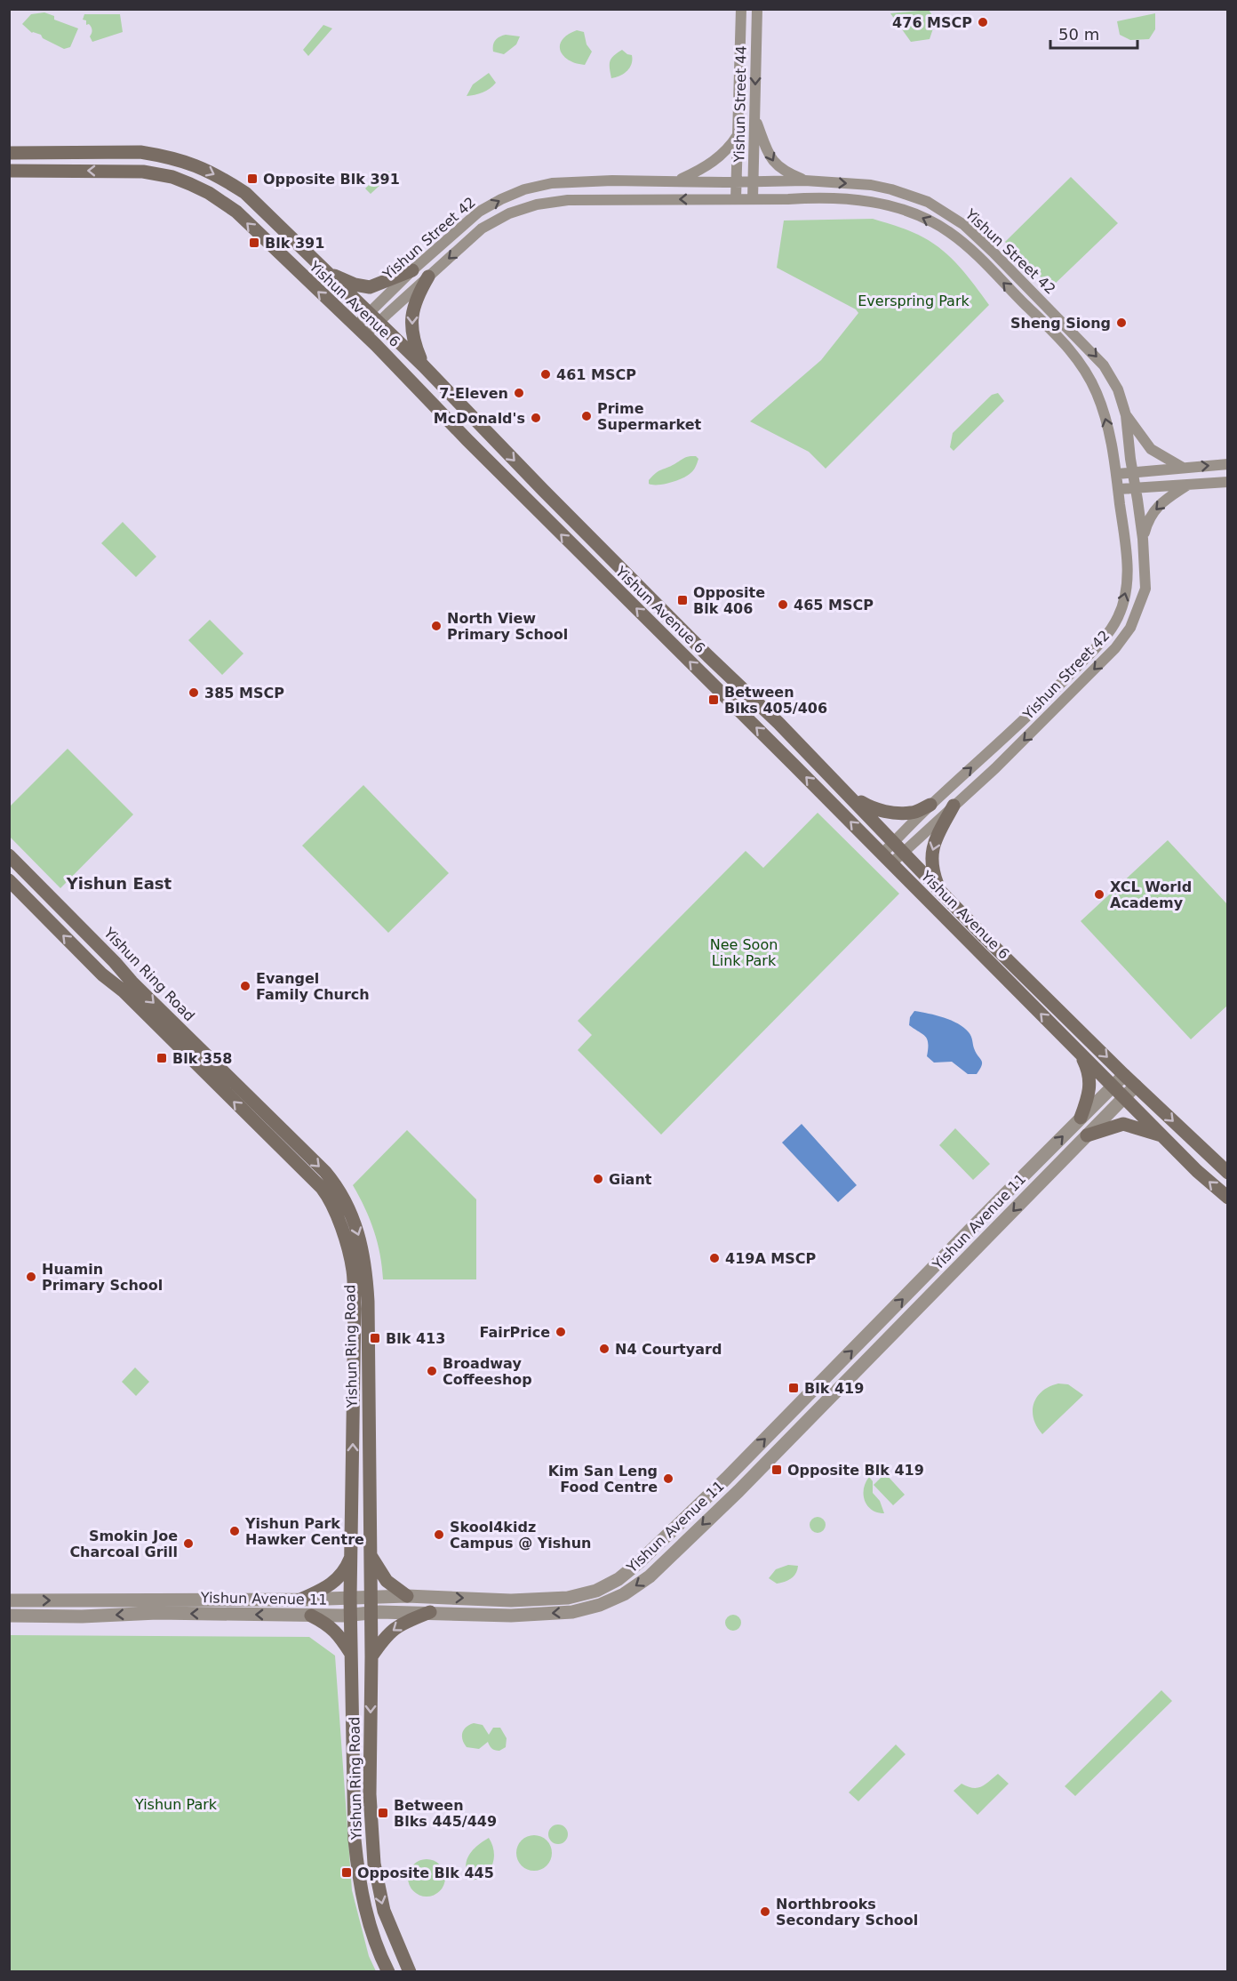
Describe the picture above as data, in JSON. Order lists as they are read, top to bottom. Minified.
{"streets":{"main road":["Yishun Avenue 6","Yishun Ring Road"],"street":["Yishun Street 44","Yishun Street 42","Yishun Avenue 11"]},"crossings":[["Yishun Street 44","Yishun Street 42"],["Yishun Street 42","Yishun Avenue 6"],["Yishun Avenue 6","Yishun Avenue 11"],["Yishun Ring Road","Yishun Avenue 11"]],"districts":["Yishun East"],"parks":["Everspring Park","Nee Soon Link Park","Yishun Park"],"places":{"other":["476 MSCP","Sheng Siong","461 MSCP","7-Eleven","Prime Supermarket","McDonald's","465 MSCP","North View Primary School","385 MSCP","XCL World Academy","Evangel Family Church","Giant","419A MSCP","Huamin Primary School","FairPrice","N4 Courtyard","Broadway Coffeeshop","Kim San Leng Food Centre","Yishun Park Hawker Centre","Skool4kidz Campus @ Yishun","Smokin Joe Charcoal Grill","Northbrooks Secondary School"],"transit":["Opposite Blk 391","Blk 391","Opposite Blk 406","Between Blks 405/406","Blk 358","Blk 413","Blk 419","Opposite Blk 419","Between Blks 445/449","Opposite Blk 445"]},"scale_bar":"50 m"}
